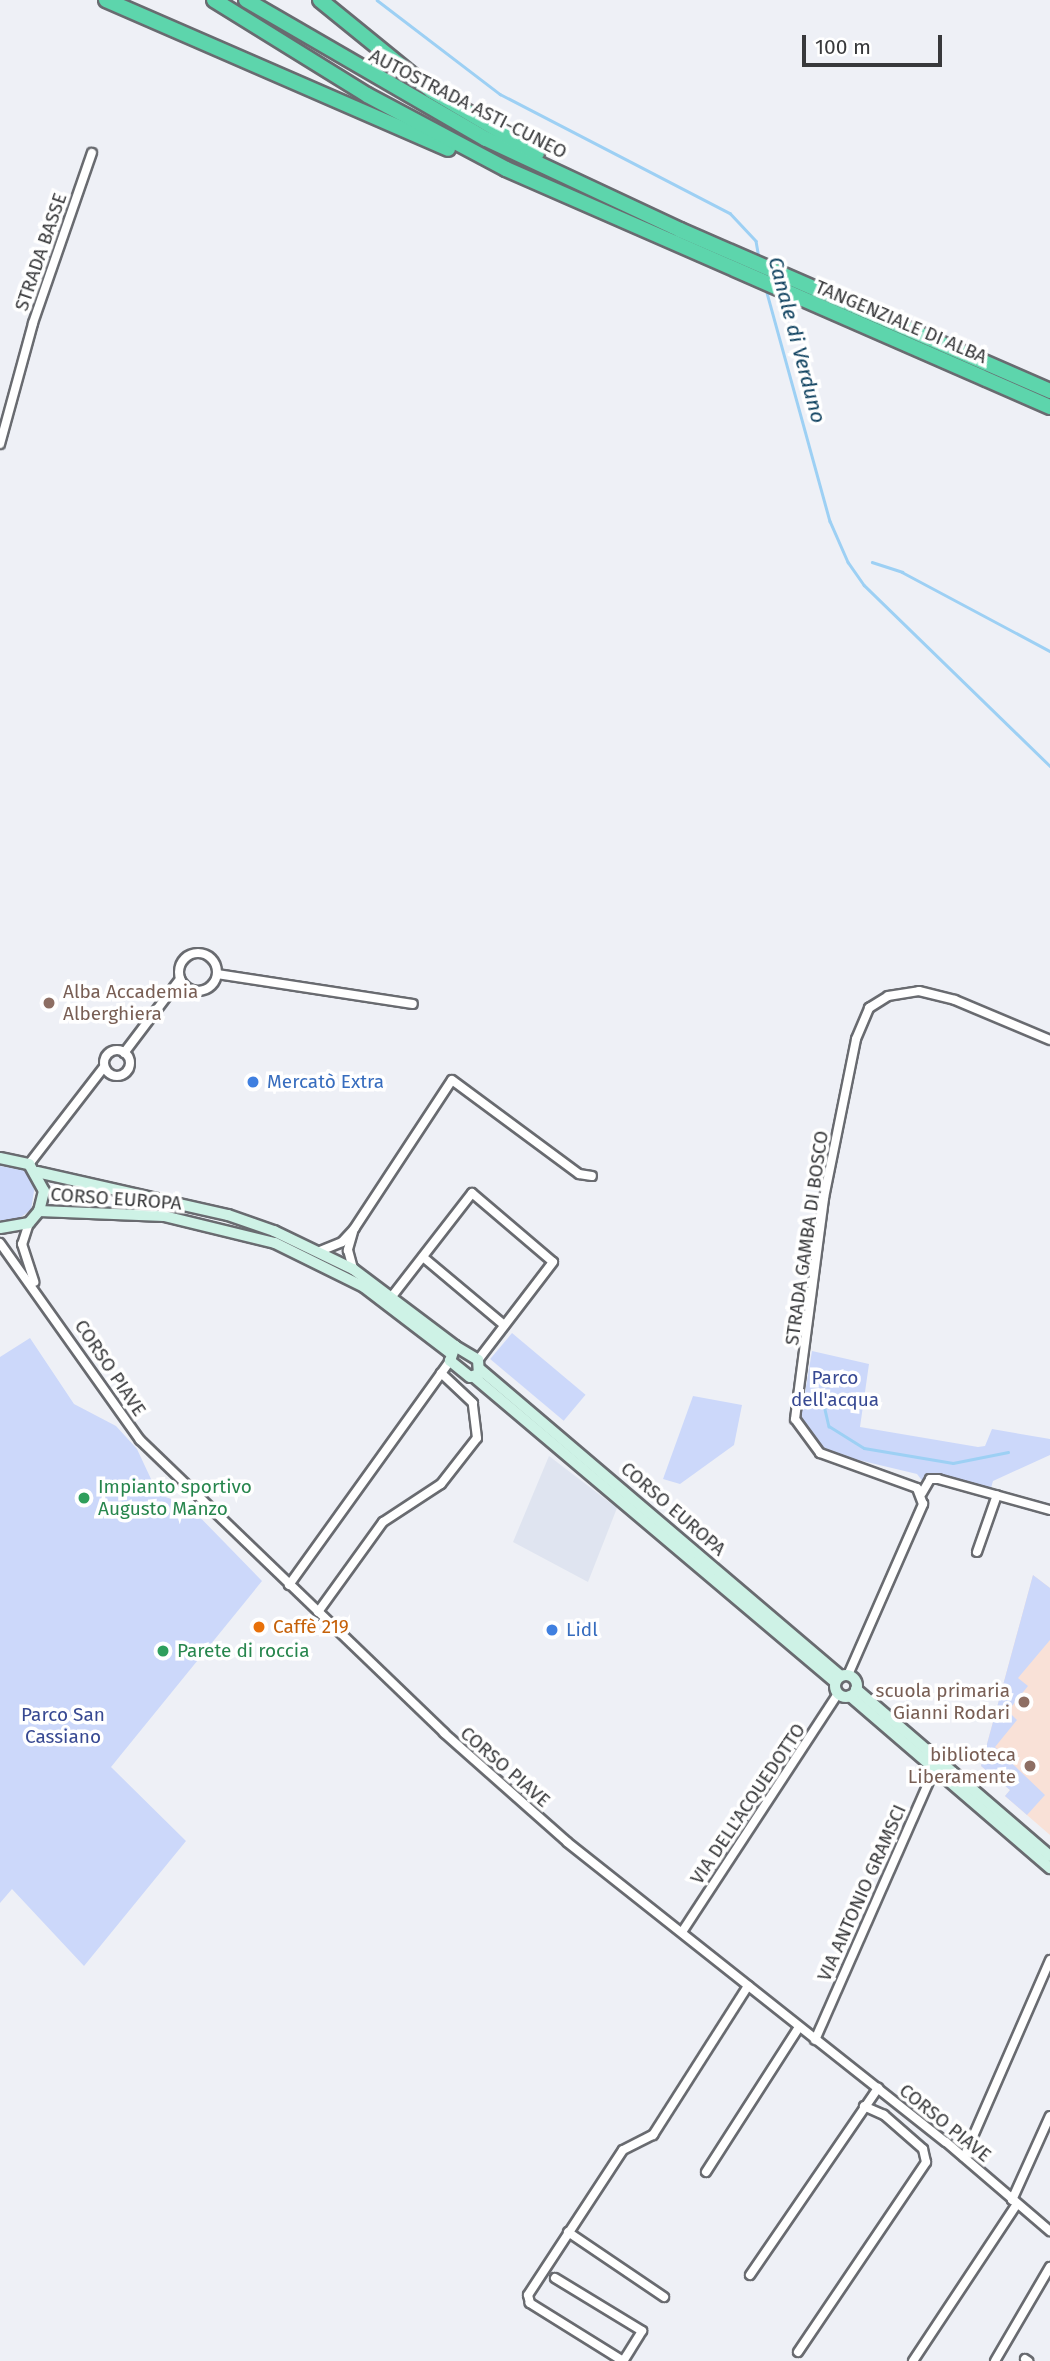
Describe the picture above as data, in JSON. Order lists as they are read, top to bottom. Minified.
{"streets":{"highway":["AUTOSTRADA ASTI-CUNEO","TANGENZIALE DI ALBA"],"main road":["CORSO EUROPA"],"street":["STRADA BASSE","STRADA GAMBA DI BOSCO","CORSO PIAVE","VIA DELL'ACQUEDOTTO","VIA ANTONIO GRAMSCI"]},"crossings":[["AUTOSTRADA ASTI-CUNEO","TANGENZIALE DI ALBA"],["CORSO PIAVE","VIA DELL'ACQUEDOTTO"],["CORSO PIAVE","VIA ANTONIO GRAMSCI"]],"water":["Canale di Verduno"],"parks":["Parco dell'acqua","Parco San Cassiano"],"places":["Alba Accademia Alberghiera","Mercatò Extra","Impianto sportivo Augusto Manzo","Caffè 219","Lidl","Parete di roccia","scuola primaria Gianni Rodari","biblioteca Liberamente"],"scale_bar":"100 m"}
